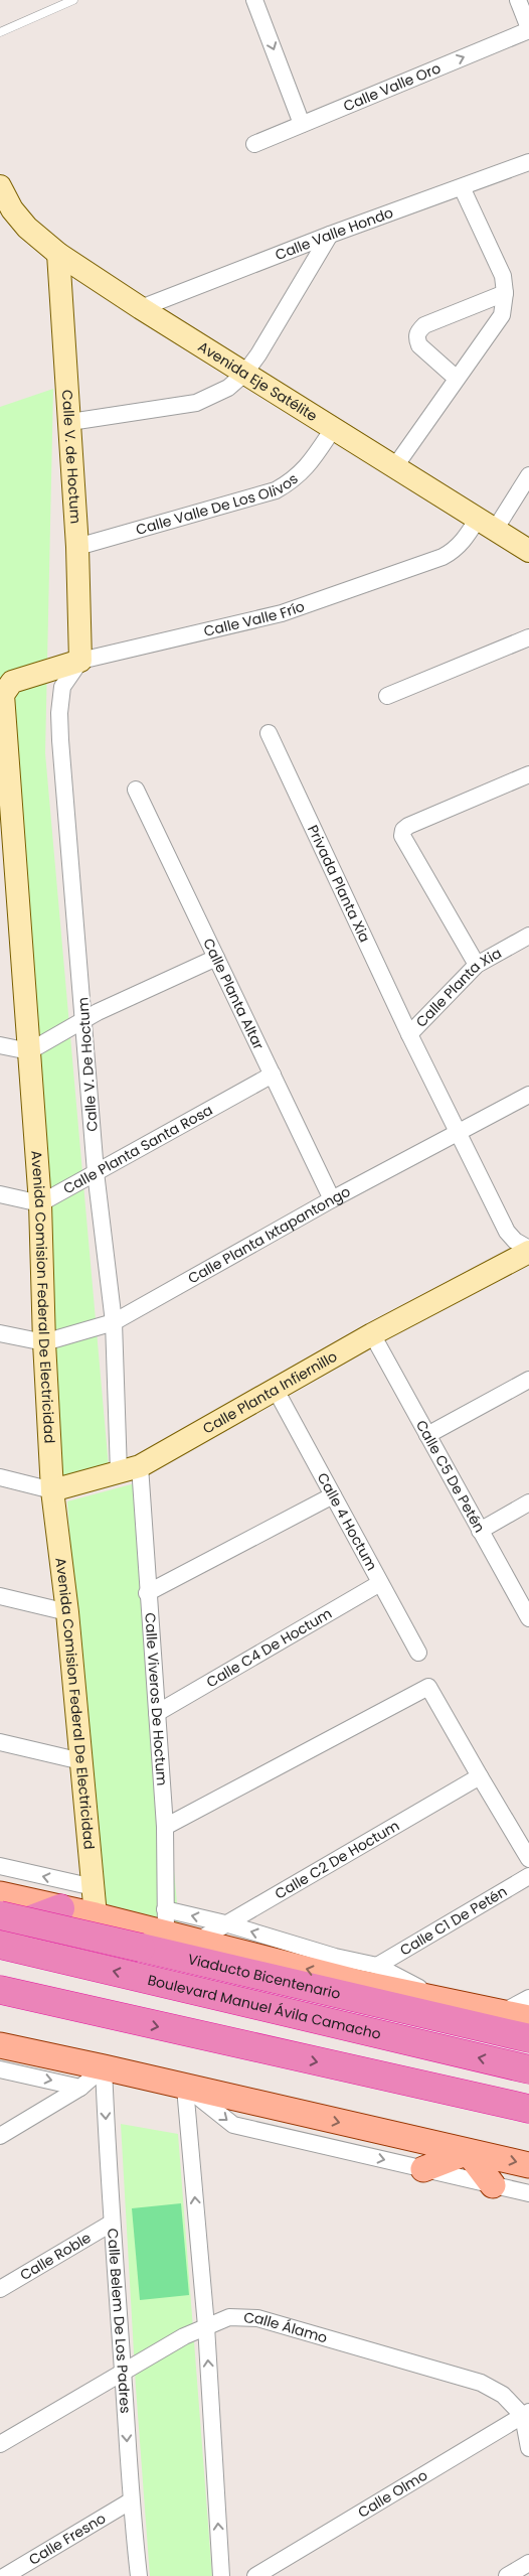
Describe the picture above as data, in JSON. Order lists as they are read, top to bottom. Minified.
{"streets":{"highway":["Viaducto Bicentenario","Boulevard Manuel Ávila Camacho"],"main road":["Avenida Eje Satélite","Calle V. de Hoctum","Calle Valle Frío","Avenida Comision Federal De Electricidad","Calle Planta Infiernillo"],"street":["Calle Valle Oro","Calle Valle Hondo","Calle Valle De Los Olivos","Privada Planta Xia","Calle Planta Xia","Calle Planta Altar","Calle V. De Hoctum","Calle Planta Santa Rosa","Calle Planta Ixtapantongo","Calle C5 De Petén","Calle 4 Hoctum","Calle C4 De Hoctum","Calle Viveros De Hoctum","Calle C2 De Hoctum","Calle C1 De Petén","Calle Roble","Calle Belem De Los Padres","Calle Álamo","Calle Olmo","Calle Fresno"]},"crossings":[["Calle Valle Hondo","Avenida Eje Satélite"],["Avenida Eje Satélite","Calle V. de Hoctum"],["Avenida Eje Satélite","Calle Valle De Los Olivos"],["Avenida Eje Satélite","Calle Valle Frío"],["Calle V. de Hoctum","Calle Valle De Los Olivos"],["Calle V. de Hoctum","Calle Valle Frío"],["Calle V. de Hoctum","Calle V. De Hoctum"],["Calle Valle Frío","Calle V. De Hoctum"],["Calle Valle Frío","Avenida Comision Federal De Electricidad"],["Privada Planta Xia","Calle Planta Xia"],["Calle Planta Xia","Calle Planta Ixtapantongo"],["Calle Planta Xia","Calle Planta Infiernillo"],["Calle Planta Altar","Calle Planta Santa Rosa"],["Calle Planta Altar","Calle Planta Ixtapantongo"],["Calle V. De Hoctum","Calle Planta Santa Rosa"],["Calle V. De Hoctum","Calle Planta Ixtapantongo"],["Calle V. De Hoctum","Calle Planta Infiernillo"],["Calle V. De Hoctum","Calle Viveros De Hoctum"],["Calle Planta Santa Rosa","Avenida Comision Federal De Electricidad"],["Calle Planta Ixtapantongo","Avenida Comision Federal De Electricidad"],["Avenida Comision Federal De Electricidad","Calle Planta Infiernillo"],["Calle Planta Infiernillo","Calle C5 De Petén"],["Calle Planta Infiernillo","Calle 4 Hoctum"],["Calle Planta Infiernillo","Calle Viveros De Hoctum"],["Calle 4 Hoctum","Calle C4 De Hoctum"],["Calle C4 De Hoctum","Calle Viveros De Hoctum"],["Calle Viveros De Hoctum","Calle C1 De Petén"],["Calle C2 De Hoctum","Calle C1 De Petén"],["Calle Roble","Calle Belem De Los Padres"],["Calle Belem De Los Padres","Calle Álamo"],["Calle Belem De Los Padres","Calle Fresno"],["Calle Álamo","Calle Olmo"]],"one_way":["Calle Valle Oro","Calle C1 De Petén"]}
